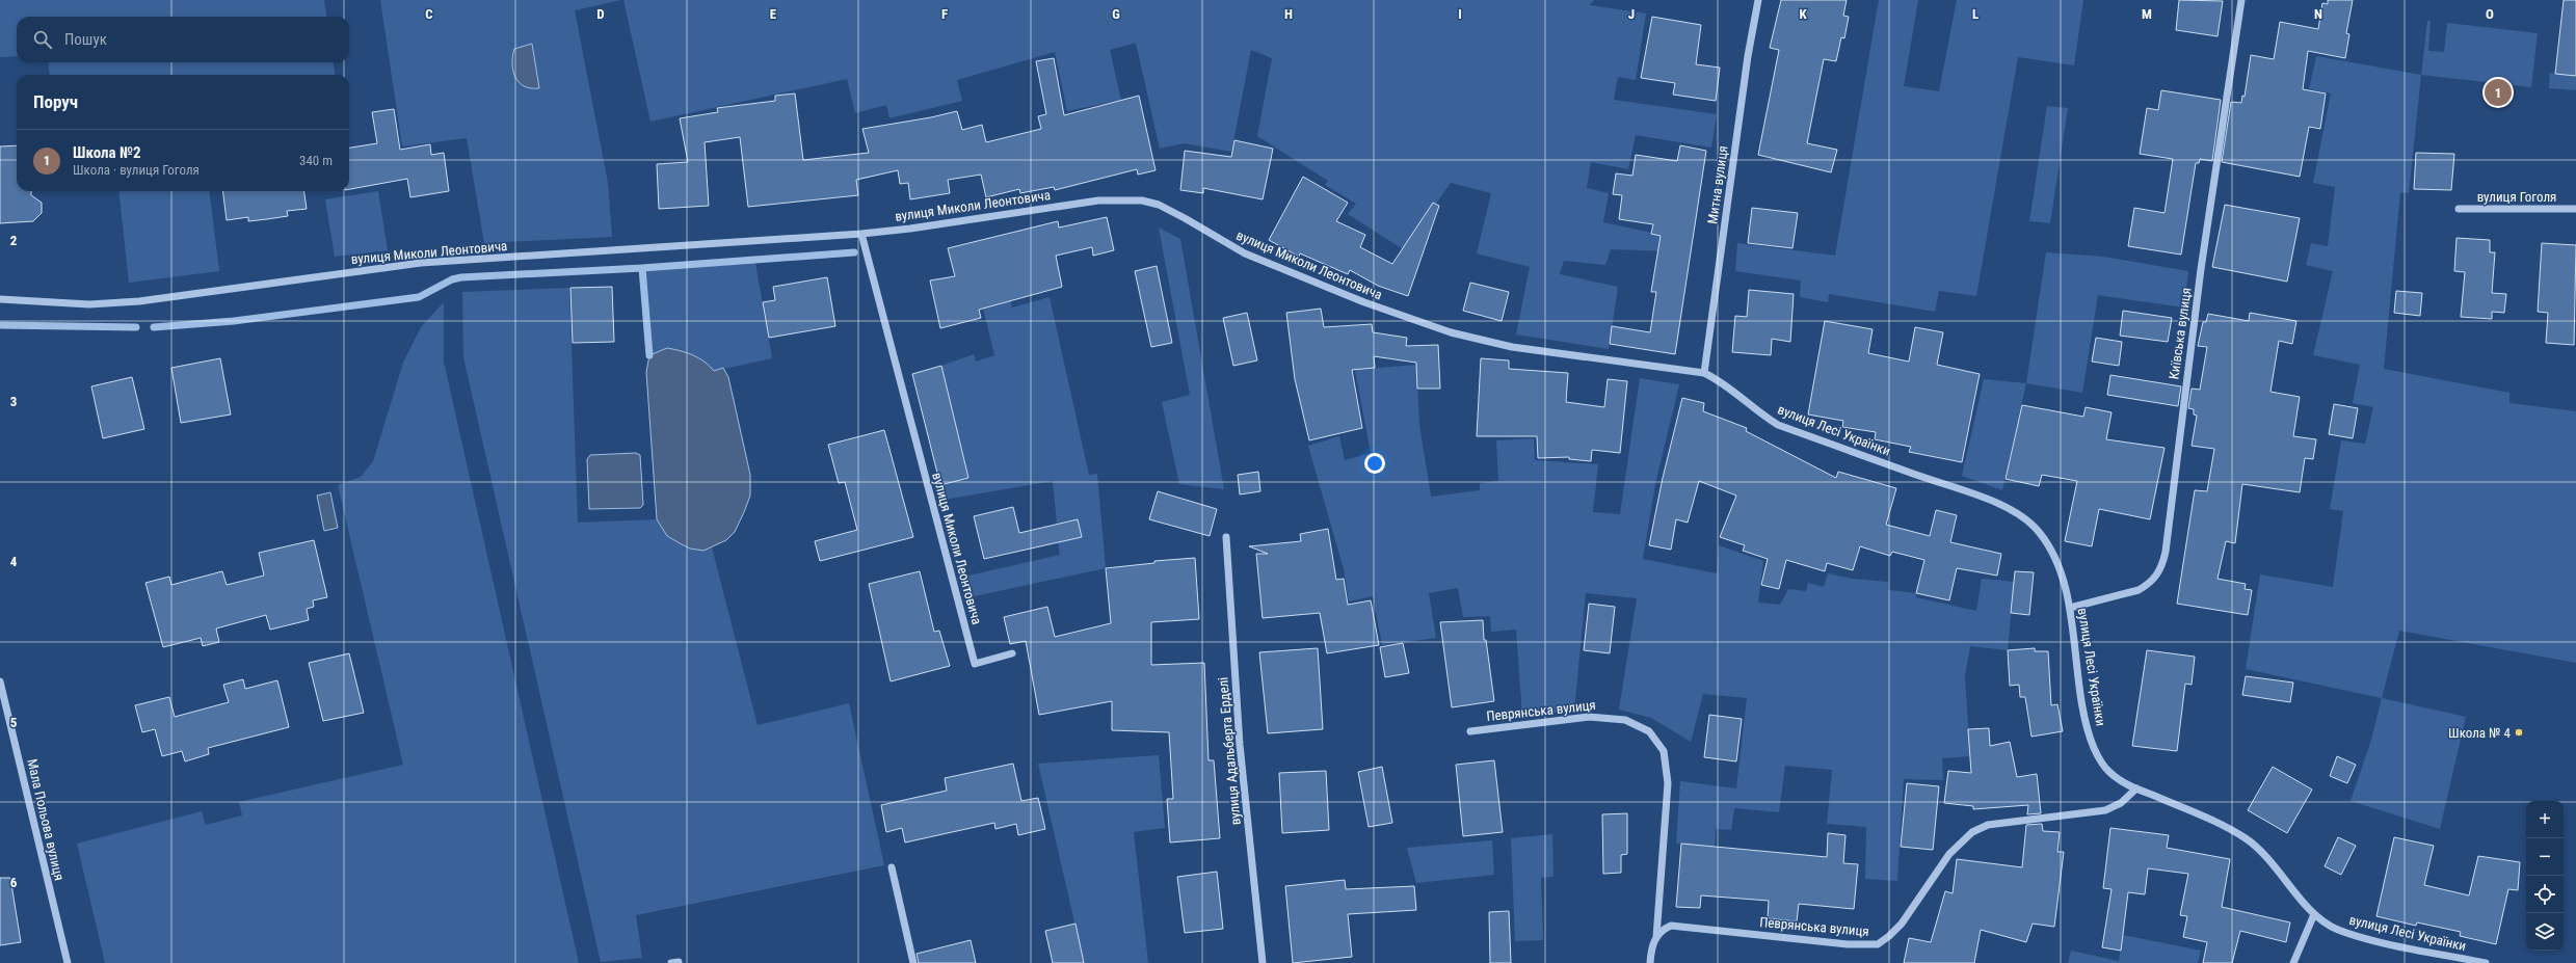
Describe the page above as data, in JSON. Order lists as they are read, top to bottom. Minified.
{"streets":{"street":["Митна вулиця","вулиця Гоголя","вулиця Миколи Леонтовича","Київська вулиця","вулиця Лесі Українки","Певрянська вулиця","вулиця Адальберта Ерделі","Мала Польова вулиця"]},"crossings":[["Митна вулиця","вулиця Миколи Леонтовича"],["Митна вулиця","вулиця Лесі Українки"],["вулиця Миколи Леонтовича","вулиця Лесі Українки"],["Київська вулиця","вулиця Лесі Українки"],["вулиця Лесі Українки","Певрянська вулиця"]],"places":["Школа № 4"],"page":{"search":"Пошук","heading":"Поруч","pins":"1","list":[{"mark":"1","name":"Школа №2","note":"Школа · вулиця Гоголя","value":"340 m"}],"map_buttons":["+","−"]},"grid":{"columns":["C","D","E","F","G","H","I","J","K","L","M","N","O"],"rows":["2","3","4","5","6"]}}
